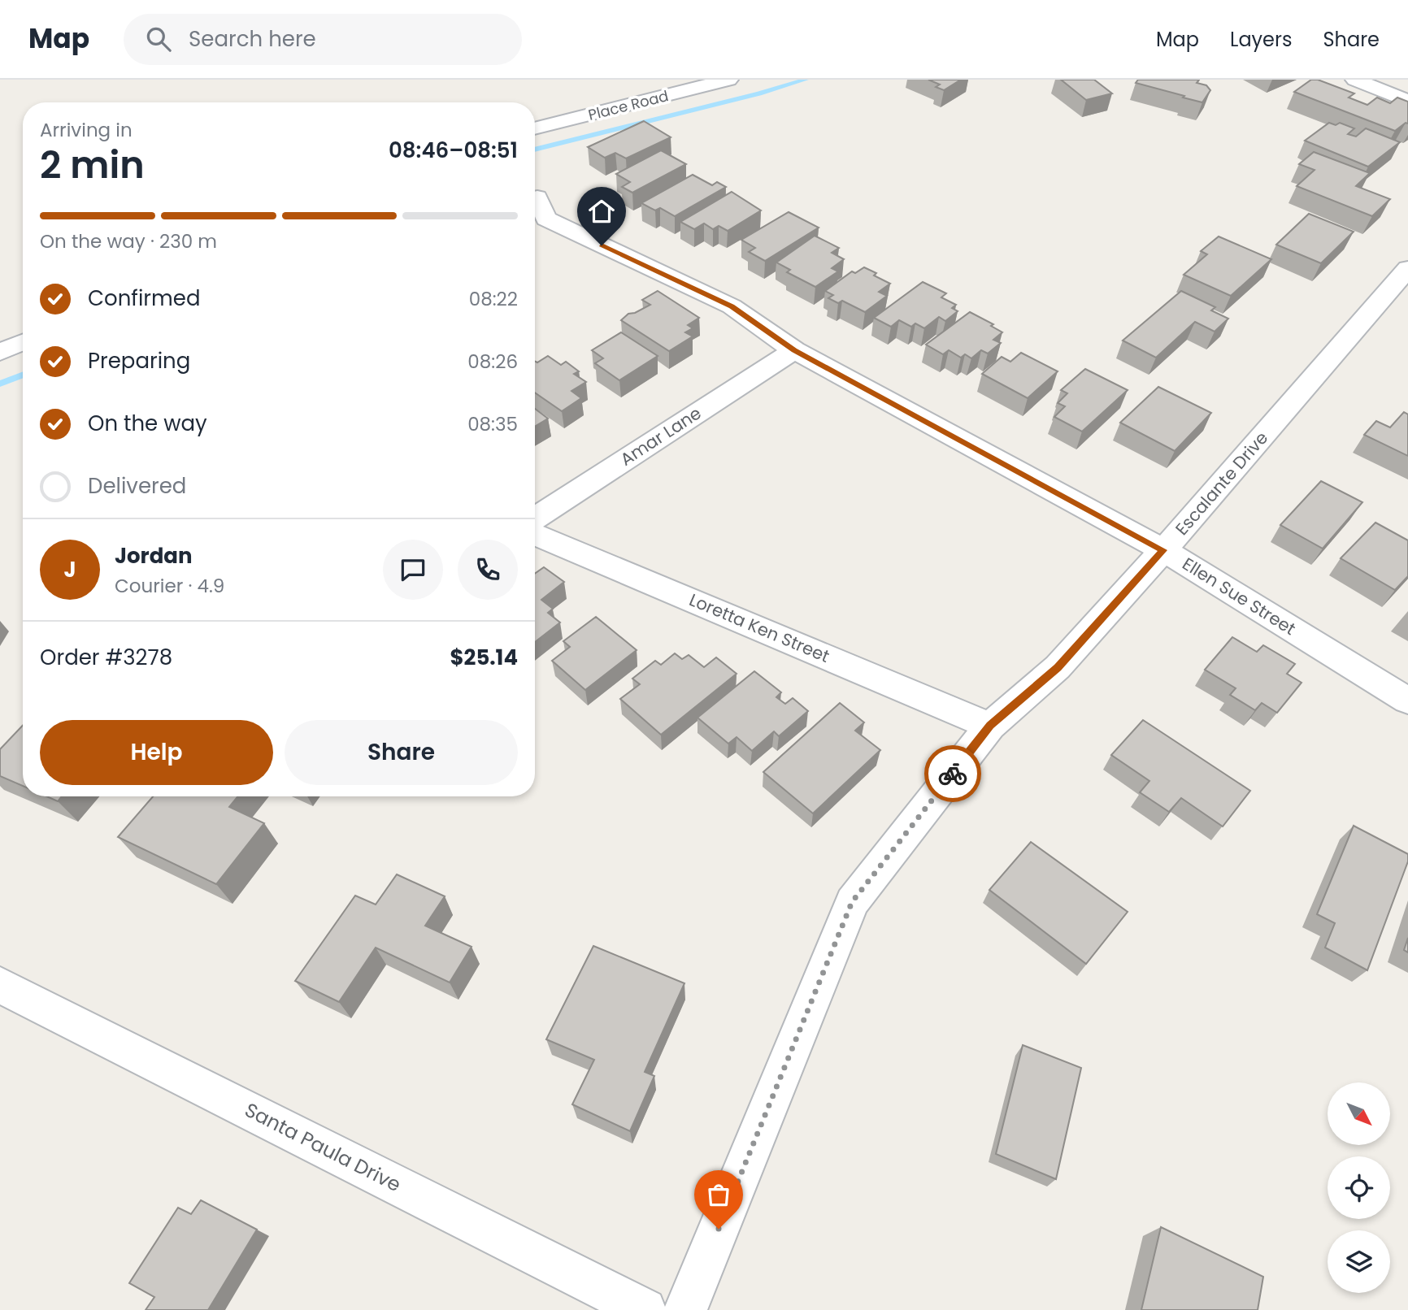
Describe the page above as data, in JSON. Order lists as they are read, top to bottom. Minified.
{"streets":{"street":["Place Road","Amar Lane","Escalante Drive","Ellen Sue Street","Loretta Ken Street","Santa Paula Drive"]},"crossings":[["Amar Lane","Ellen Sue Street"],["Escalante Drive","Ellen Sue Street"],["Escalante Drive","Loretta Ken Street"]],"north":"bottom right","page":{"header":"Map","search":"Search here","nav":["Map","Layers","Share"],"heading":["2 min","Arriving in","08:46–08:51"],"panel":["Jordan","Courier · 4.9","Order #3278","$25.14"],"bar":"On the way · 230 m","list":[["Confirmed","08:22"],["Preparing","08:26"],["On the way","08:35"],"Delivered"],"round":"J","buttons":["Help","Share"]}}
